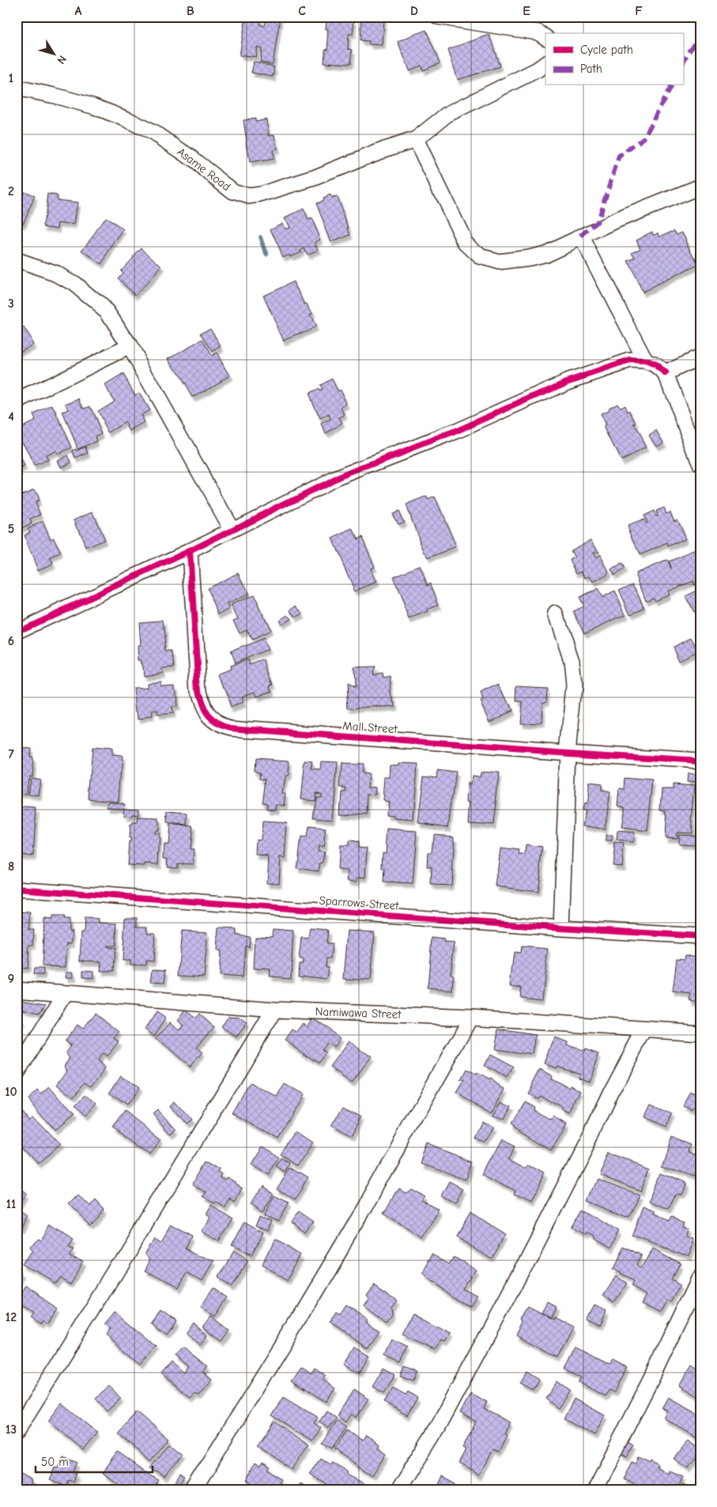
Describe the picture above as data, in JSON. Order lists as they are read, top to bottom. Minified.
{"streets":{"street":["Asame Road","Mall Street","Sparrows Street","Namiwawa Street"]},"legend":["Cycle path","Path"],"scale_bar":"50 m","north":"bottom right","grid":{"columns":["A","B","C","D","E","F"],"rows":["1","2","3","4","5","6","7","8","9","10","11","12","13"]}}
